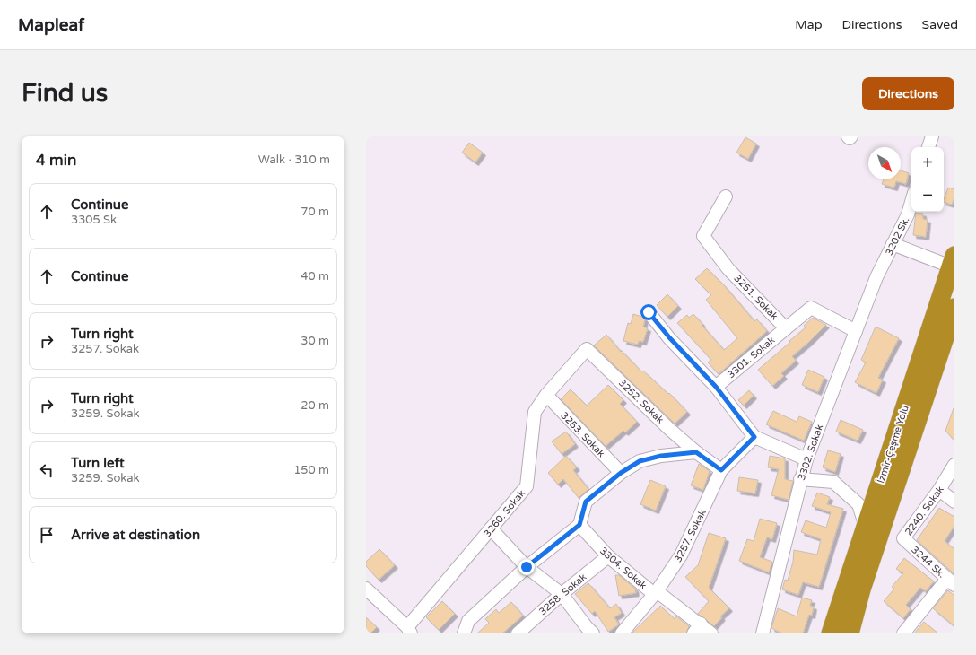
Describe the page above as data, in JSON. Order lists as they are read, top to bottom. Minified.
{"streets":{"highway":["İzmir-Çeşme Yolu"],"street":["3202 Sk.","3251. Sokak","3301. Sokak","3252. Sokak","3253. Sokak","3302. Sokak","2240. Sokak","3260. Sokak","3257. Sokak","3244 Sk.","3304. Sokak","3258. Sokak"]},"crossings":[["3202 Sk.","3302. Sokak"],["3251. Sokak","3301. Sokak"],["3251. Sokak","3302. Sokak"],["3252. Sokak","3260. Sokak"],["3252. Sokak","3257. Sokak"],["3253. Sokak","3260. Sokak"],["2240. Sokak","3244 Sk."],["3257. Sokak","3304. Sokak"],["3304. Sokak","3258. Sokak"]],"north":"bottom right","page":{"header":"Mapleaf","nav":["Map","Directions","Saved"],"buttons":"Directions","title":"Find us","heading":["4 min","Walk · 310 m"],"map_buttons":["+","−"],"list":[["Continue","3305 Sk.","70 m"],["Continue","40 m"],["Turn right","3257. Sokak","30 m"],["Turn right","3259. Sokak","20 m"],["Turn left","3259. Sokak","150 m"],"Arrive at destination"]}}
